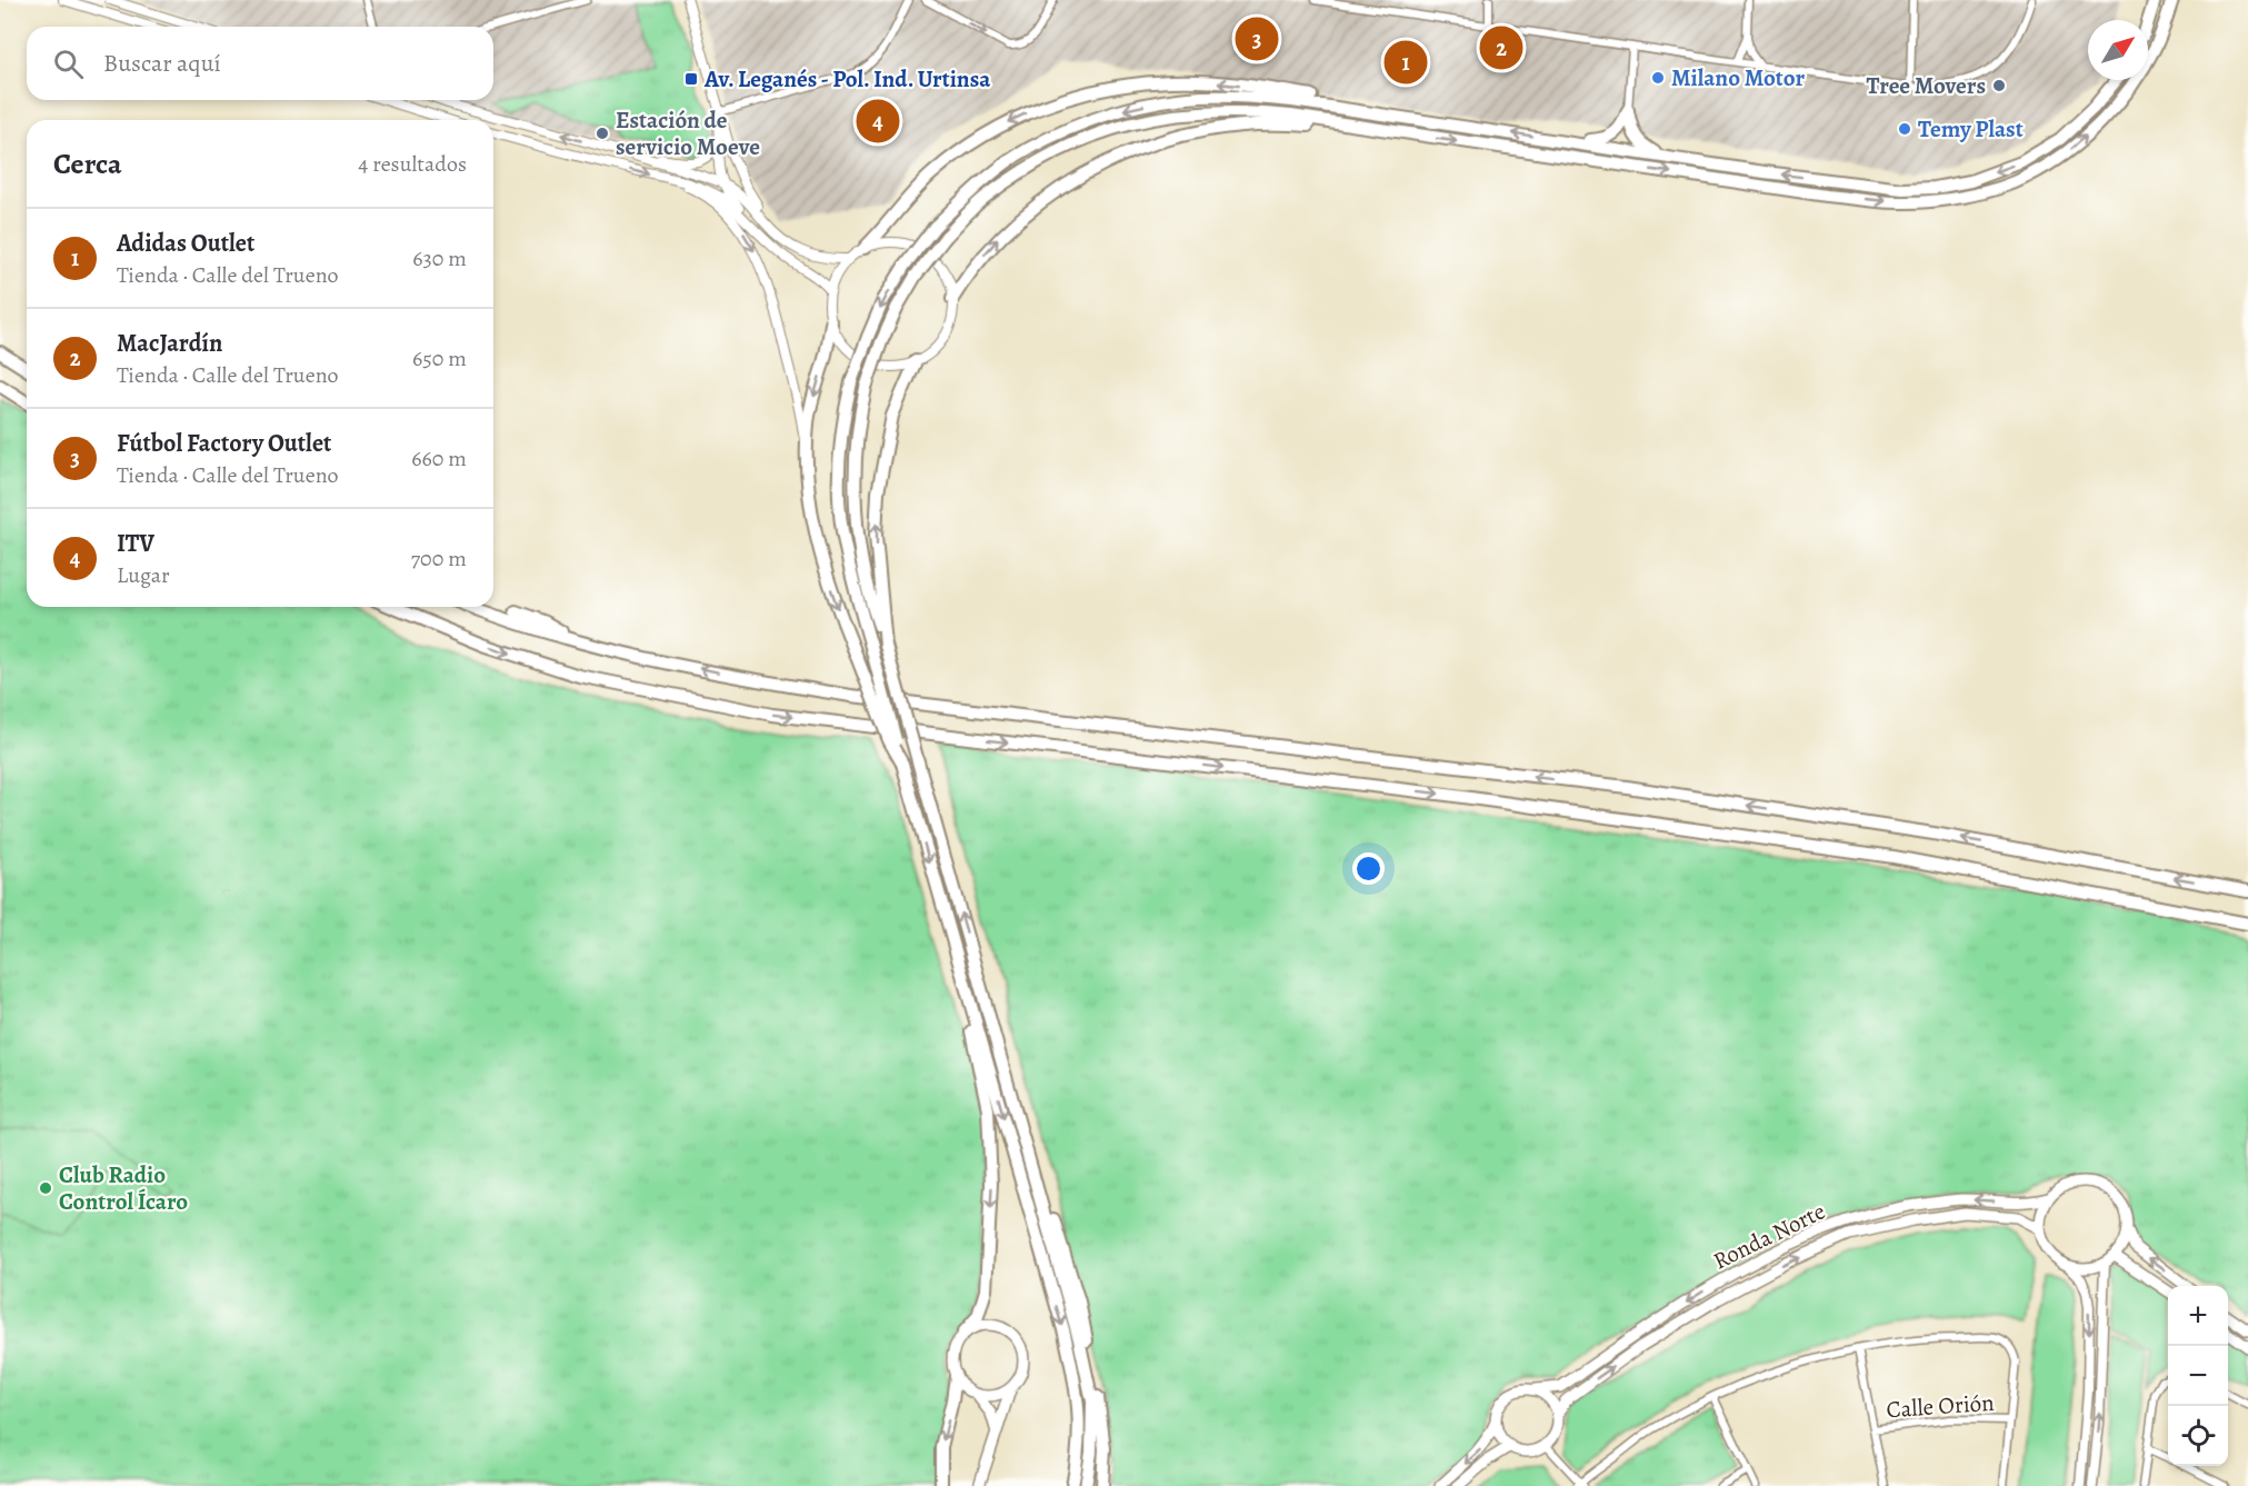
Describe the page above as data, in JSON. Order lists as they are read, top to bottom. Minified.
{"streets":{"main road":["Ronda Norte"],"street":["Calle Orión"]},"places":{"other":["Milano Motor","Tree Movers","Temy Plast","Estación de servicio Moeve","Club Radio Control Ícaro"],"transit":["Av. Leganés - Pol. Ind. Urtinsa"]},"north":"top right","page":{"pins":["3","2","1","4"],"search":"Buscar aquí","heading":["Cerca","4 resultados"],"list":[{"mark":"1","name":"Adidas Outlet","note":"Tienda · Calle del Trueno","value":"630 m"},{"mark":"2","name":"MacJardín","note":"Tienda · Calle del Trueno","value":"650 m"},{"mark":"3","name":"Fútbol Factory Outlet","note":"Tienda · Calle del Trueno","value":"660 m"},{"mark":"4","name":"ITV","note":"Lugar","value":"700 m"}],"map_buttons":["+","−"]}}
